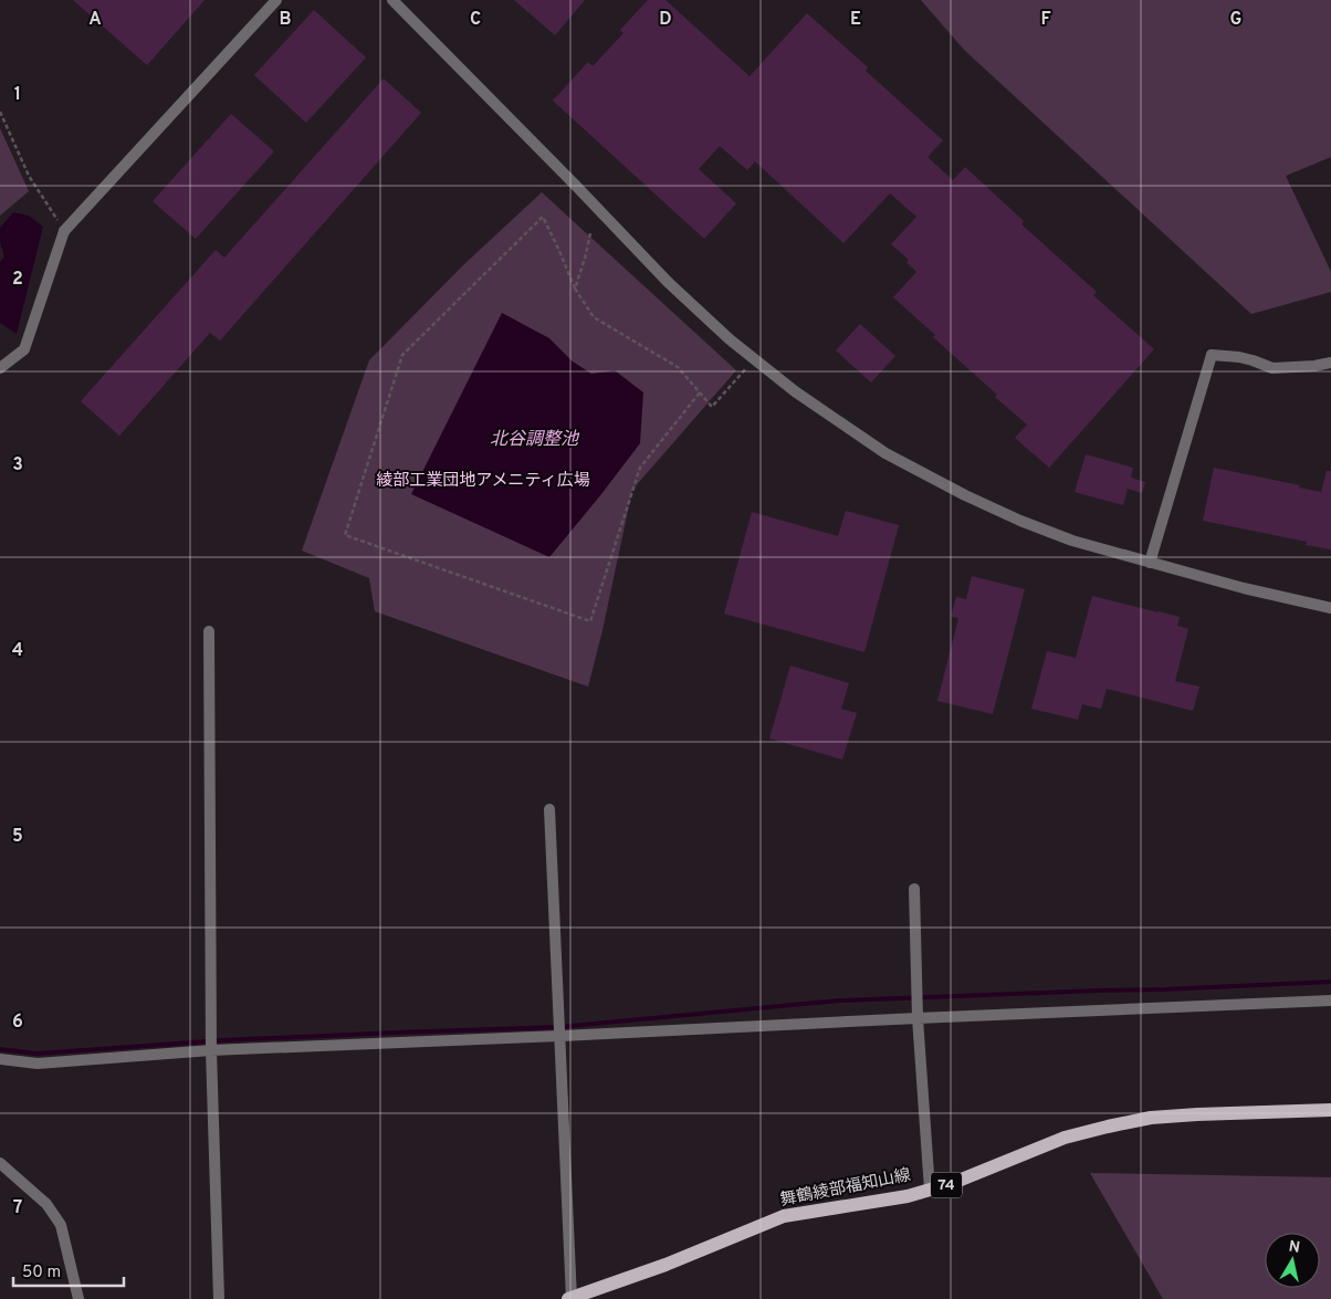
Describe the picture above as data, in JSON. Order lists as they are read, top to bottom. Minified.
{"streets":{"main road":["74","舞鶴綾部福知山線"]},"water":["北谷調整池"],"parks":["綾部工業団地アメニティ広場"],"scale_bar":"50 m","north":"top","grid":{"columns":["A","B","C","D","E","F","G"],"rows":["1","2","3","4","5","6","7"]}}
